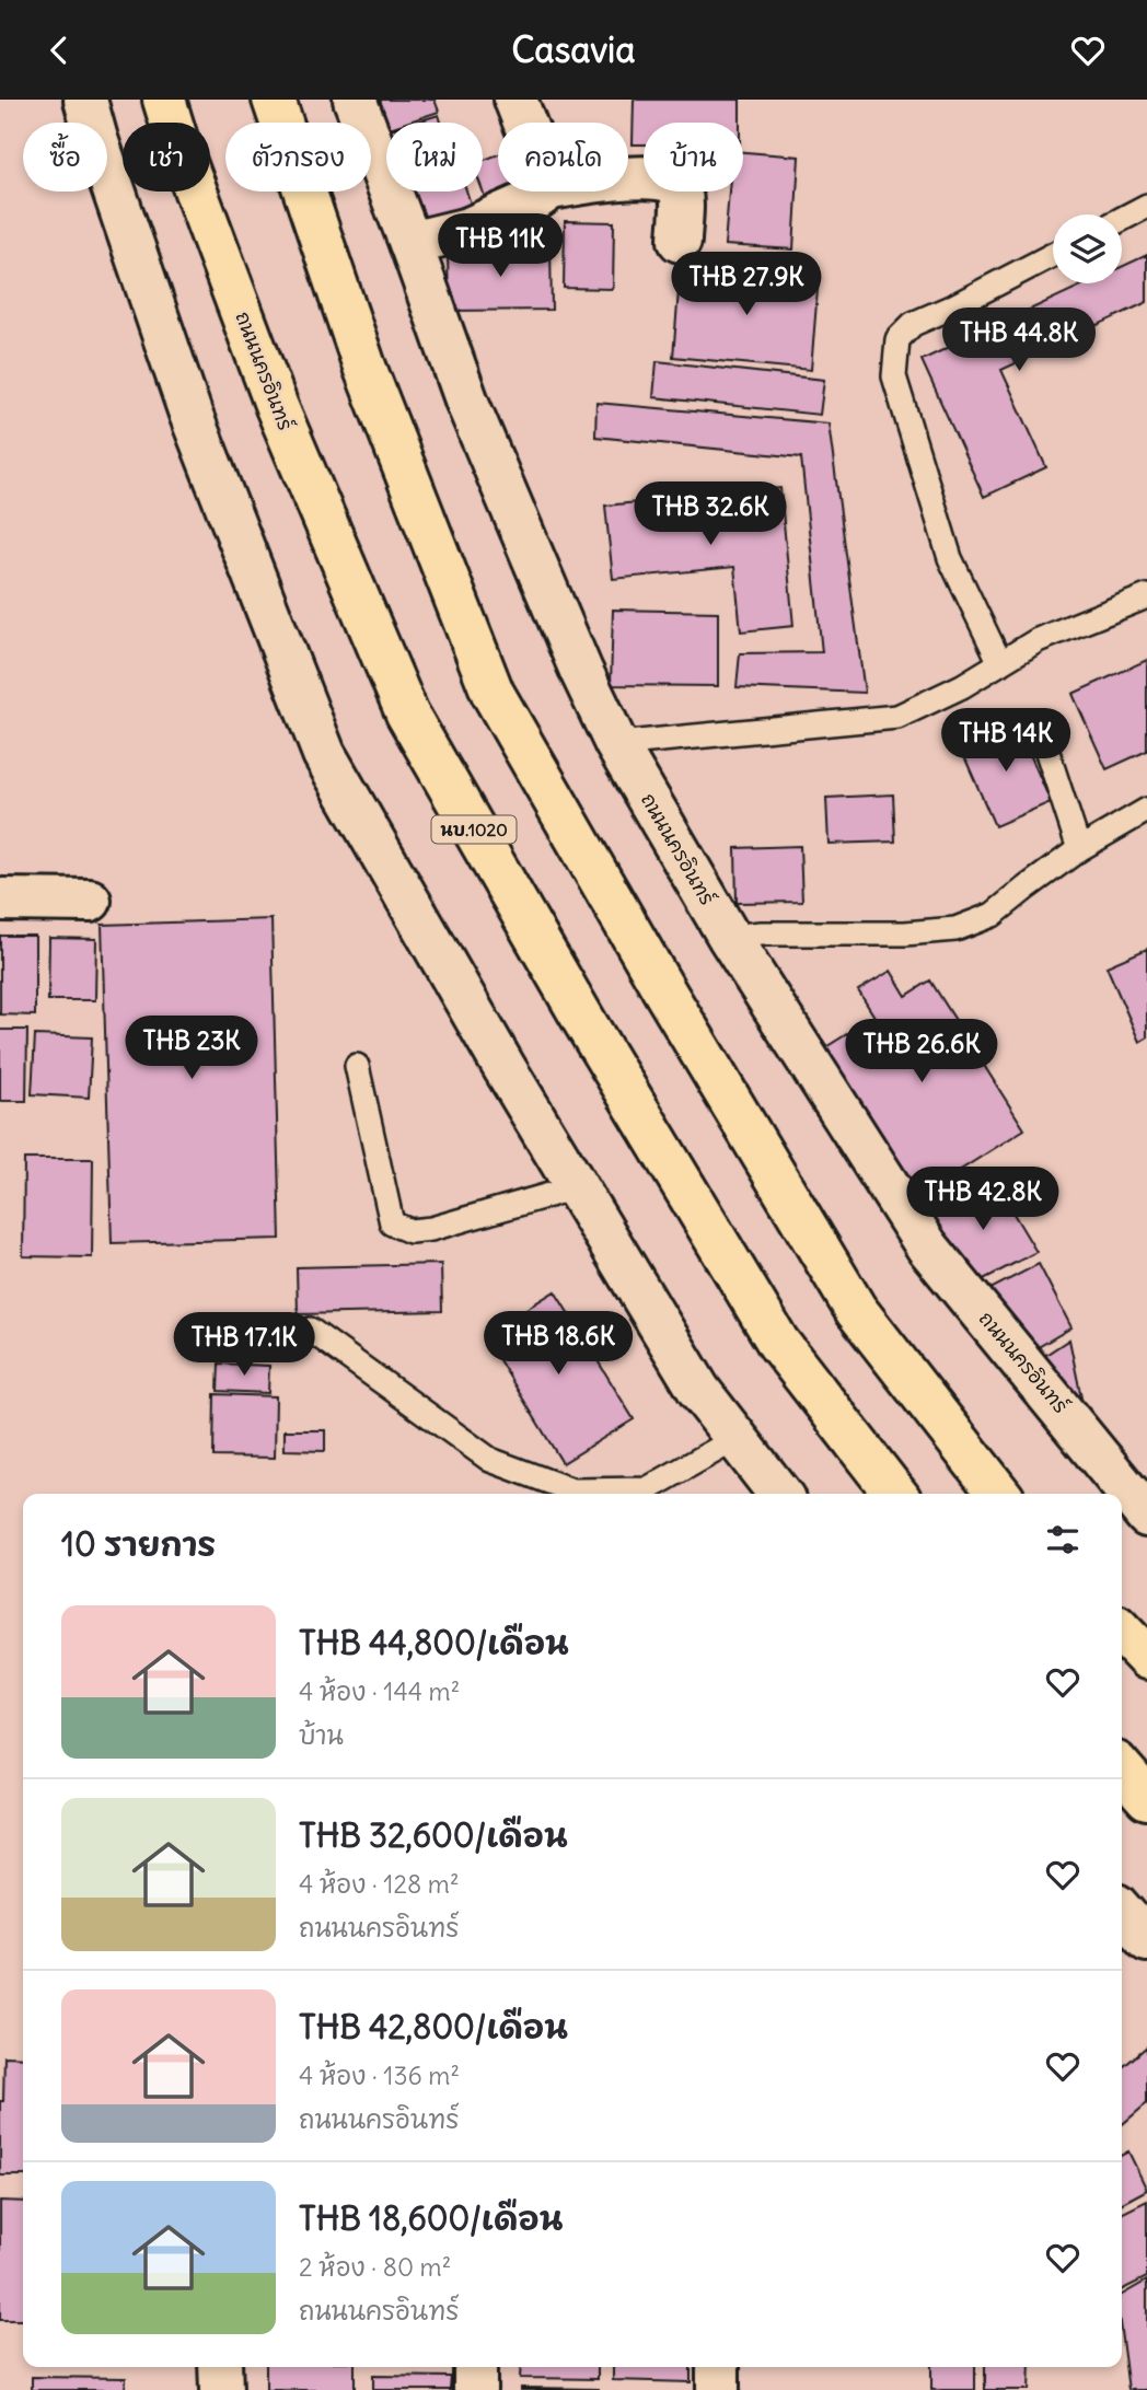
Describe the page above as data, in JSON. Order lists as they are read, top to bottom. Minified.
{"streets":{"main road":["ถนนนครอินทร์","นบ.1020"]},"page":{"header":"Casavia","chip":["ซื้อ","เช่า","ตัวกรอง","ใหม่","คอนโด","บ้าน"],"price":["THB 11K","THB 27.9K","THB 44.8K","THB 32.6K","THB 14K","THB 23K","THB 26.6K","THB 42.8K","THB 18.6K","THB 17.1K"],"heading":"10 รายการ","list":[{"name":"THB 44,800/เดือน","note":"4 ห้อง · 144 m² · บ้าน"},{"name":"THB 32,600/เดือน","note":"4 ห้อง · 128 m² · ถนนนครอินทร์"},{"name":"THB 42,800/เดือน","note":"4 ห้อง · 136 m² · ถนนนครอินทร์"},{"name":"THB 18,600/เดือน","note":"2 ห้อง · 80 m² · ถนนนครอินทร์"}]}}
